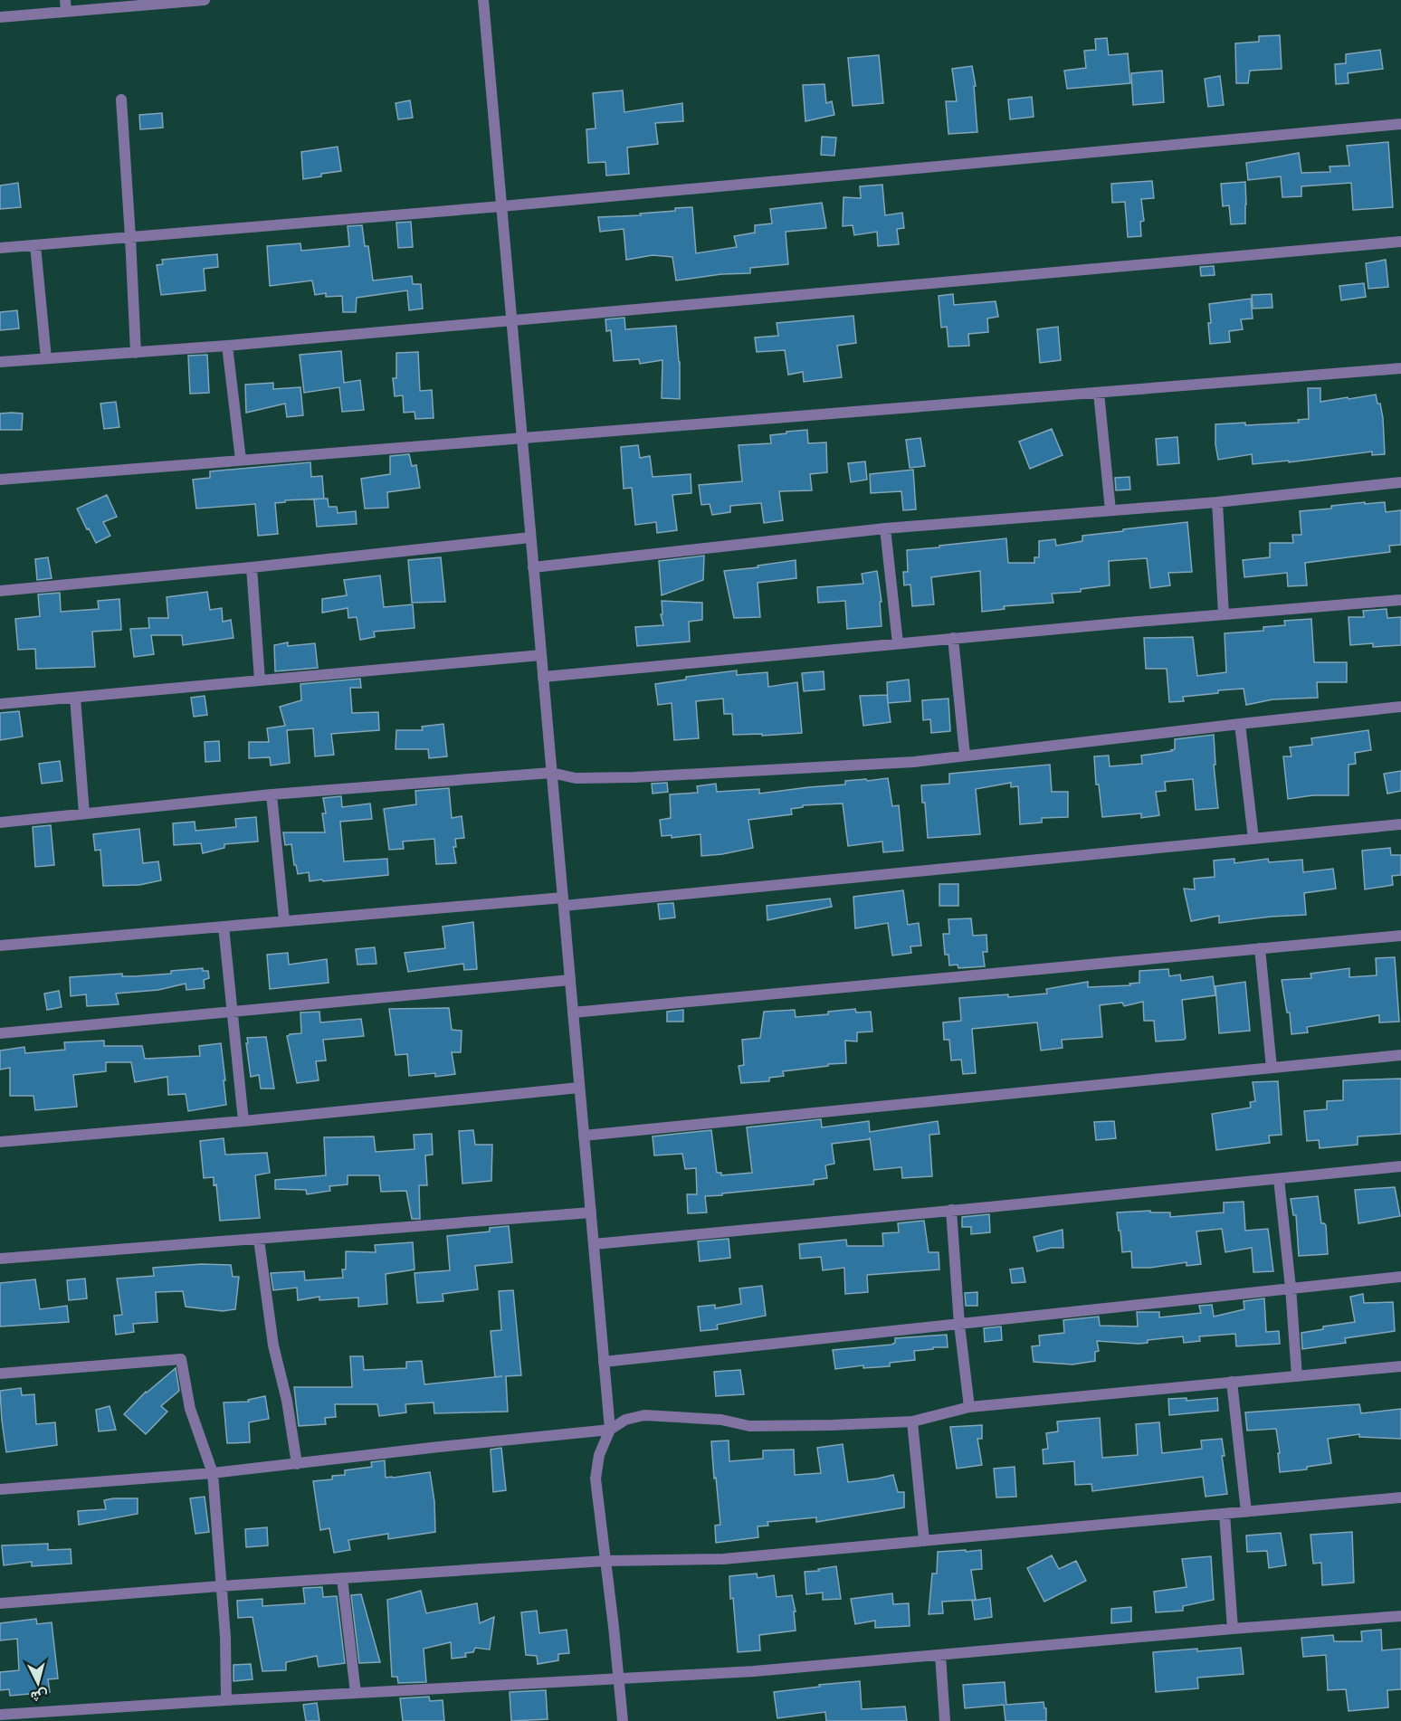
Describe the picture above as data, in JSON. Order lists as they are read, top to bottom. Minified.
{"north":"bottom"}
